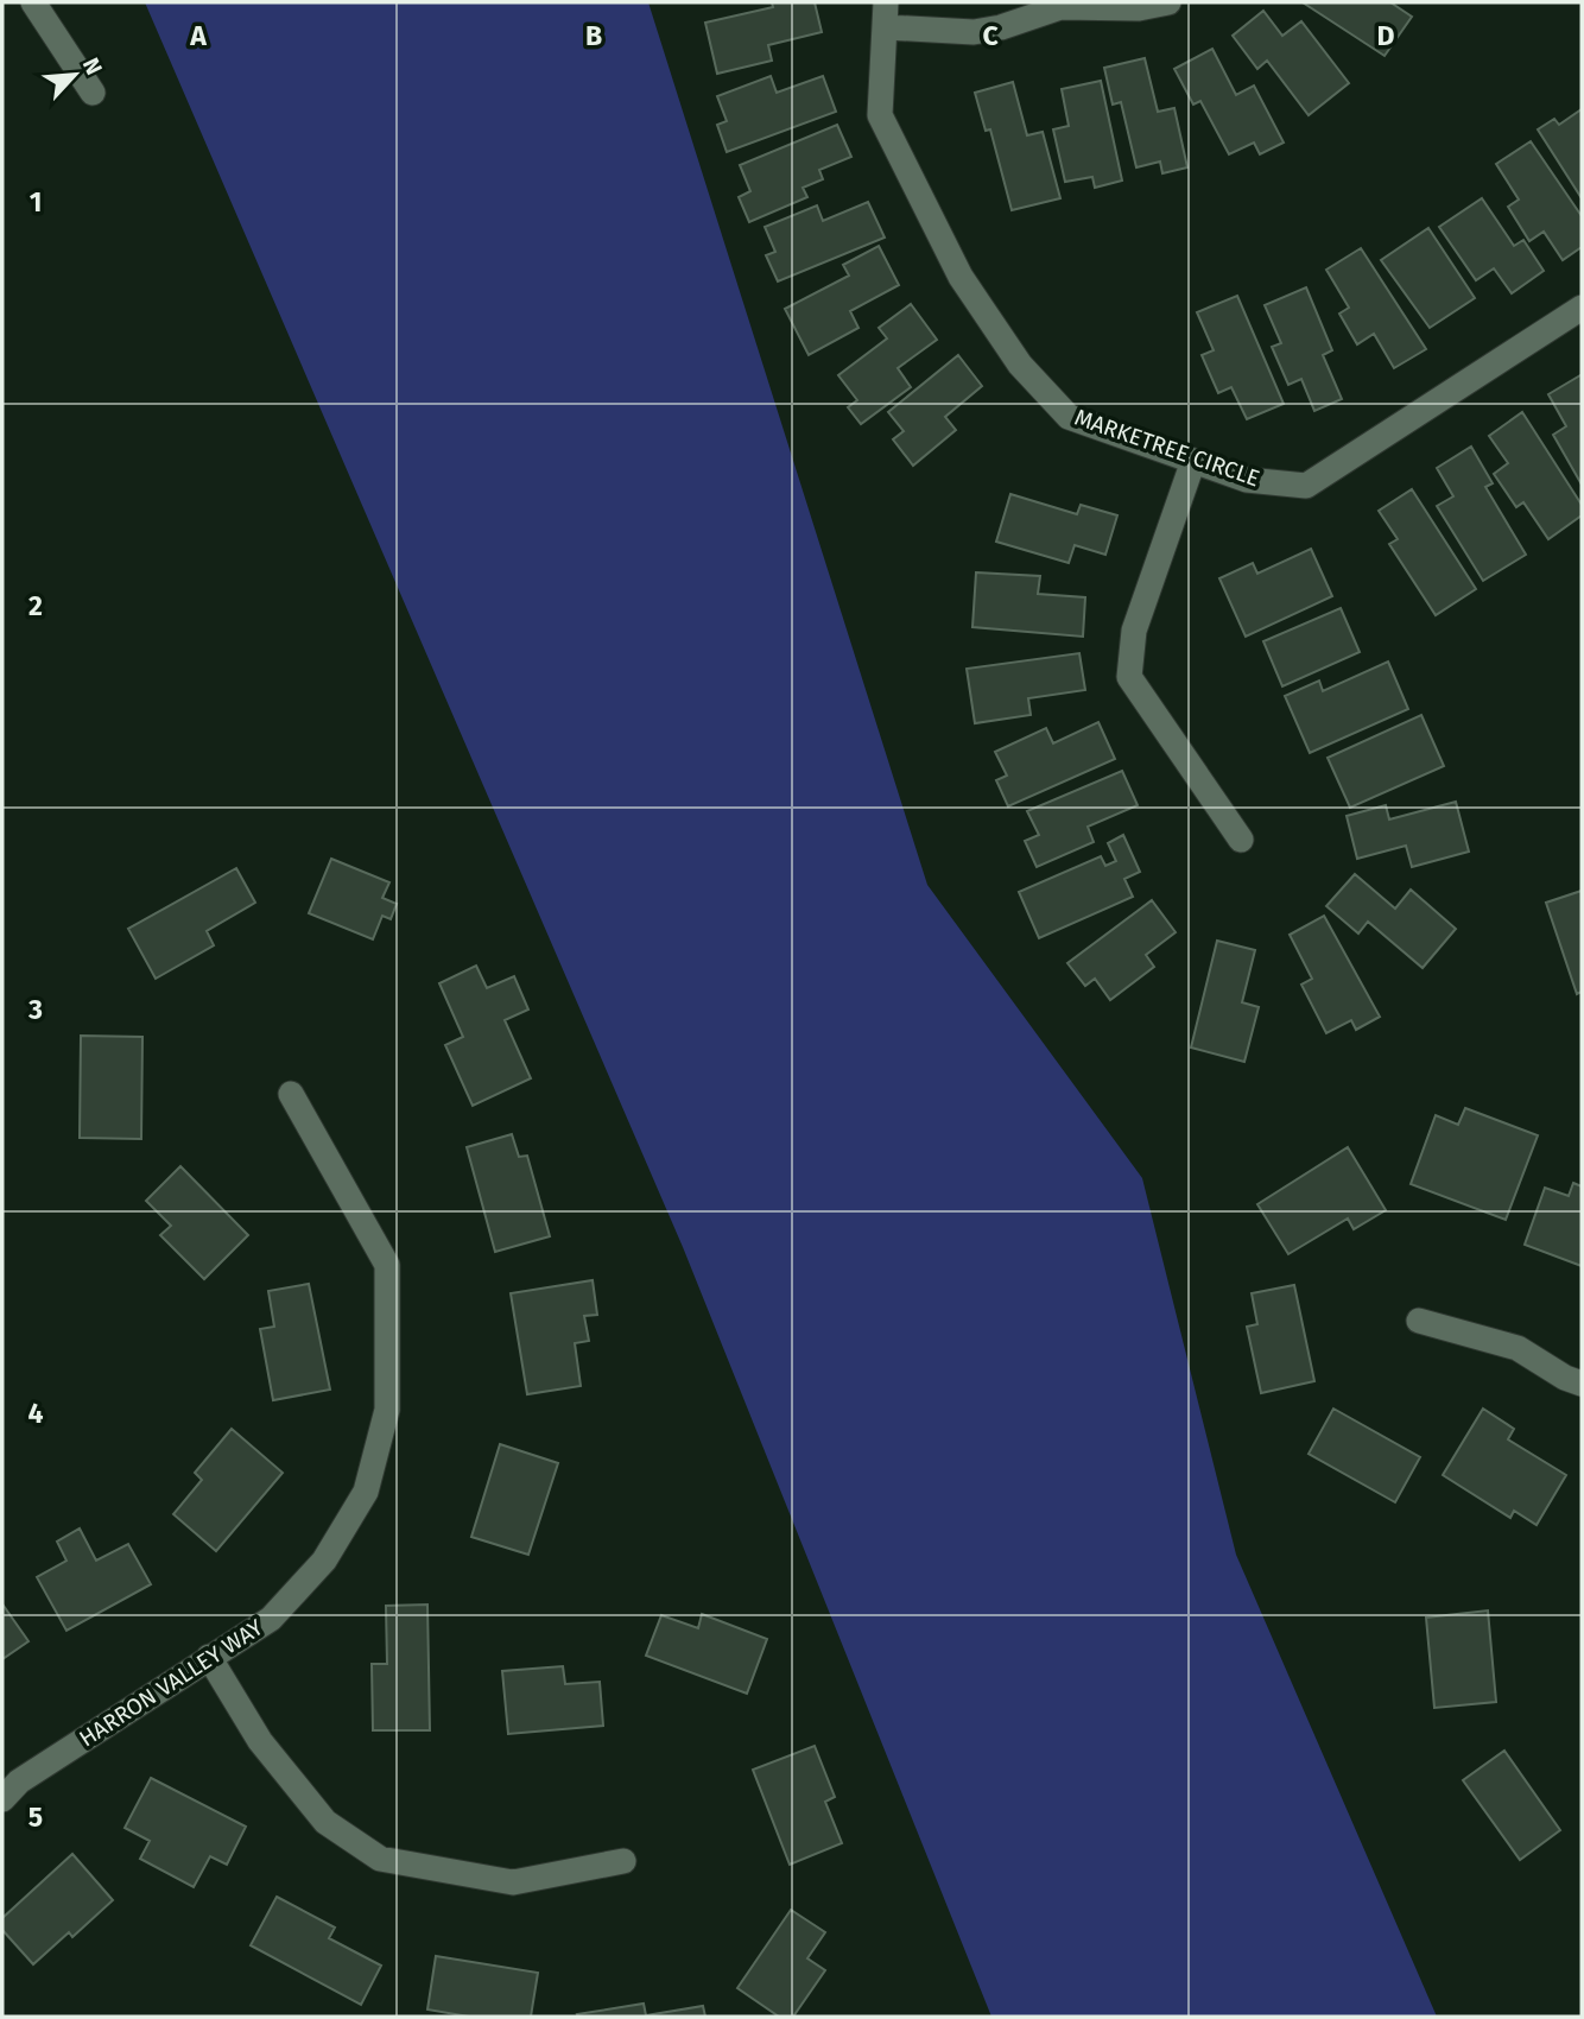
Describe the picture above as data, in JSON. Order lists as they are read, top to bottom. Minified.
{"streets":{"street":["MARKETREE CIRCLE","HARRON VALLEY WAY"]},"north":"top right","grid":{"columns":["A","B","C","D"],"rows":["1","2","3","4","5"]}}
